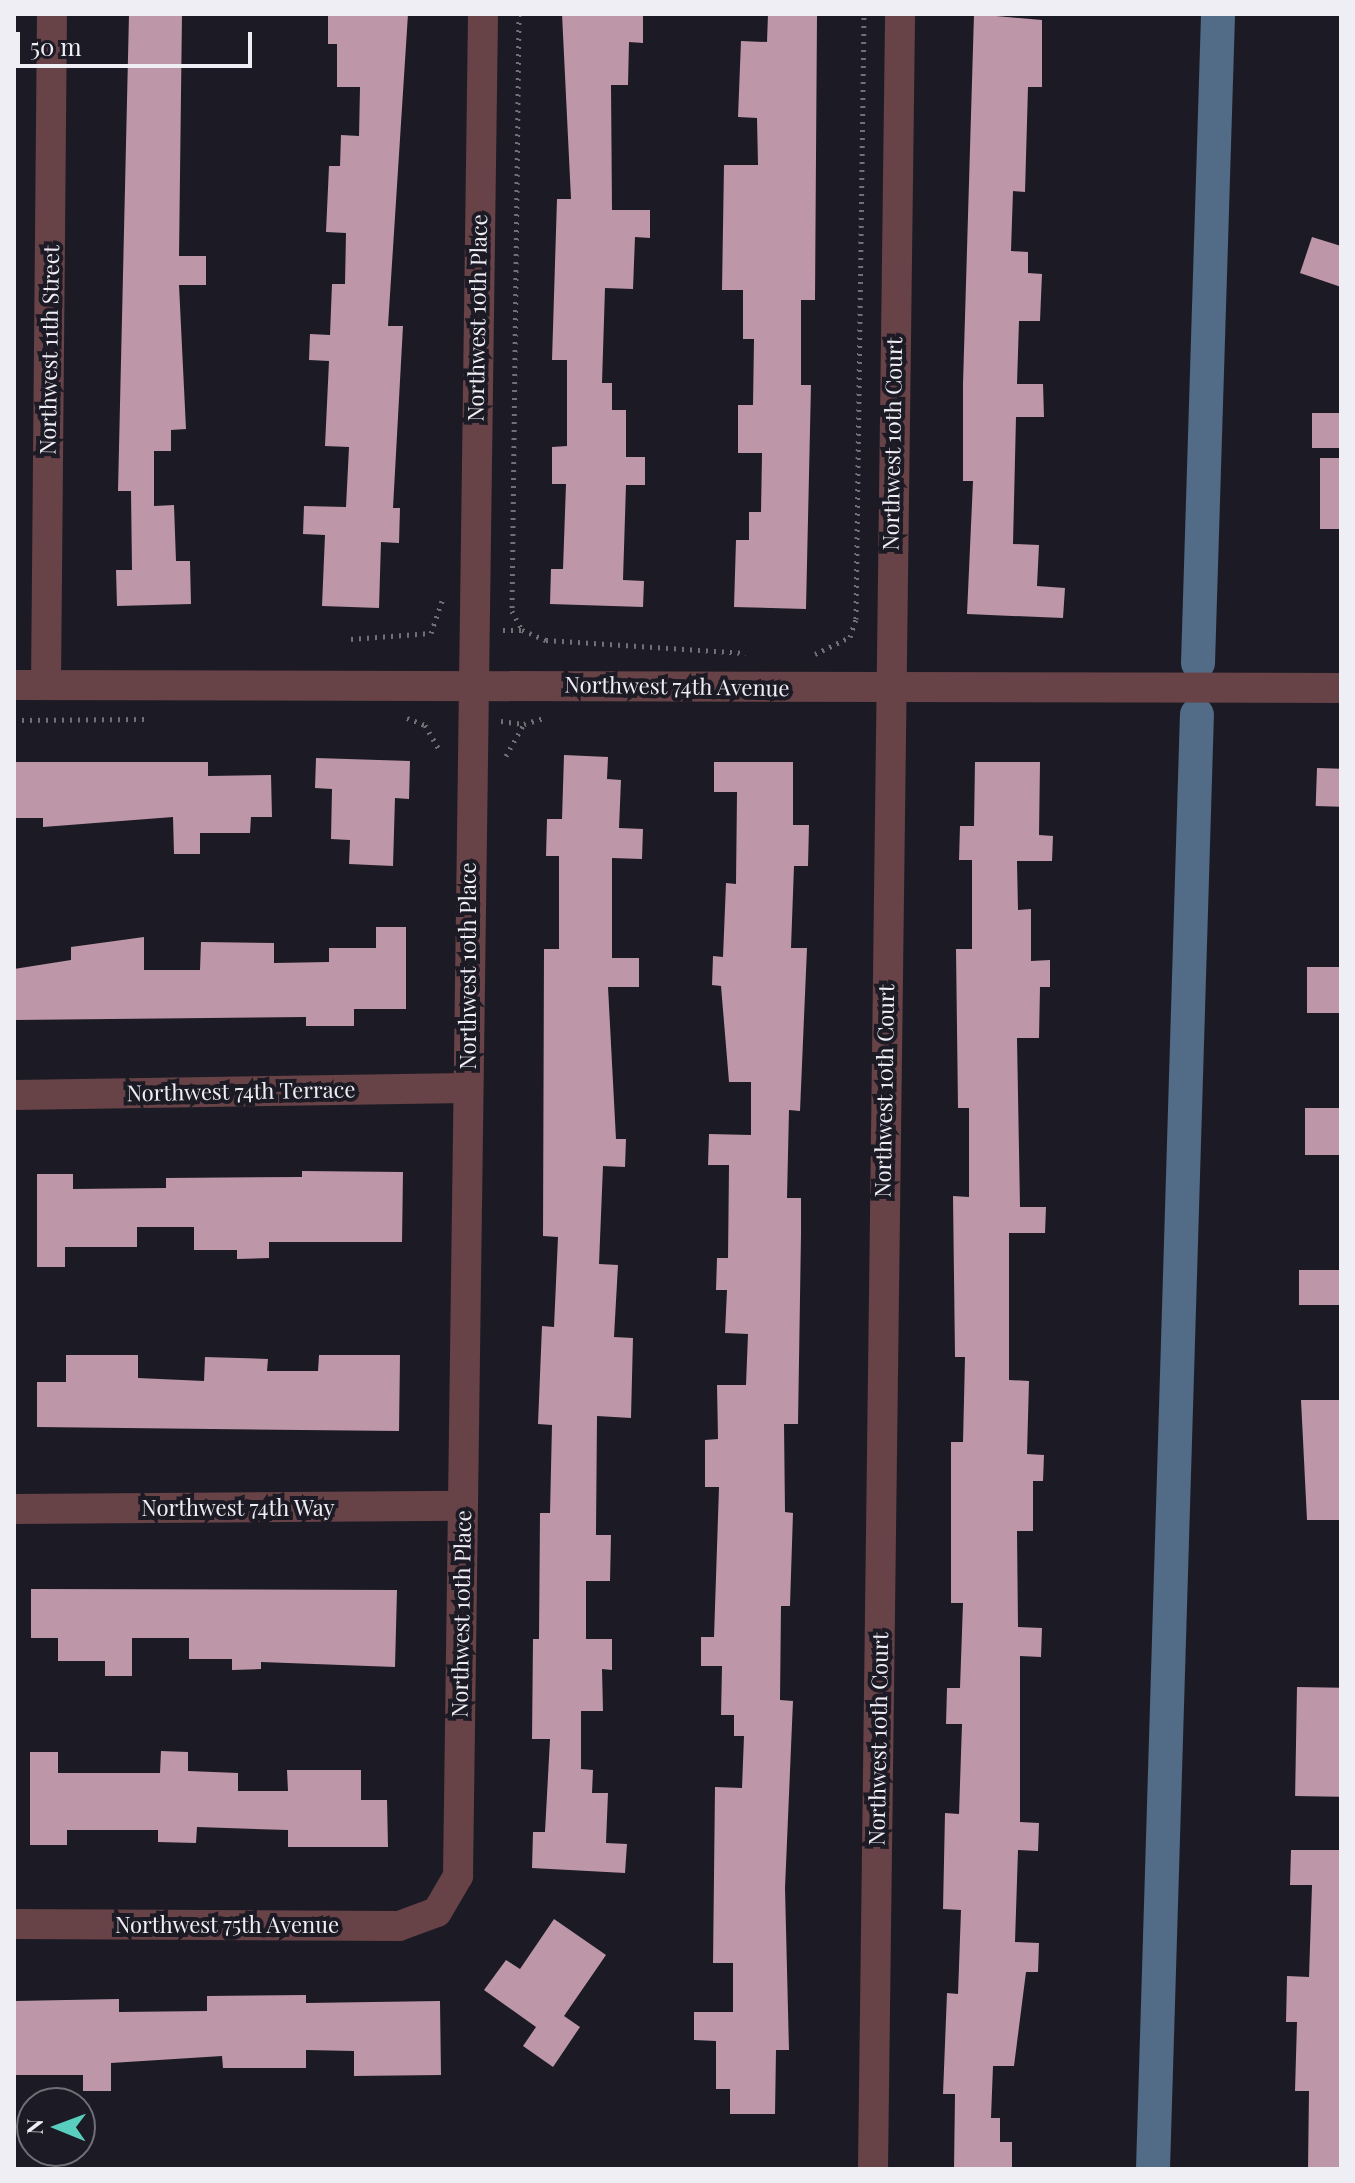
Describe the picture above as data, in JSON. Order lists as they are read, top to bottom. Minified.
{"streets":{"street":["Northwest 10th Place","Northwest 11th Street","Northwest 10th Court","Northwest 74th Avenue","Northwest 74th Terrace","Northwest 74th Way","Northwest 75th Avenue"]},"crossings":[["Northwest 10th Place","Northwest 74th Avenue"],["Northwest 10th Place","Northwest 74th Terrace"],["Northwest 10th Place","Northwest 74th Way"],["Northwest 10th Place","Northwest 75th Avenue"],["Northwest 11th Street","Northwest 74th Avenue"],["Northwest 10th Court","Northwest 74th Avenue"]],"scale_bar":"50 m","north":"left"}
